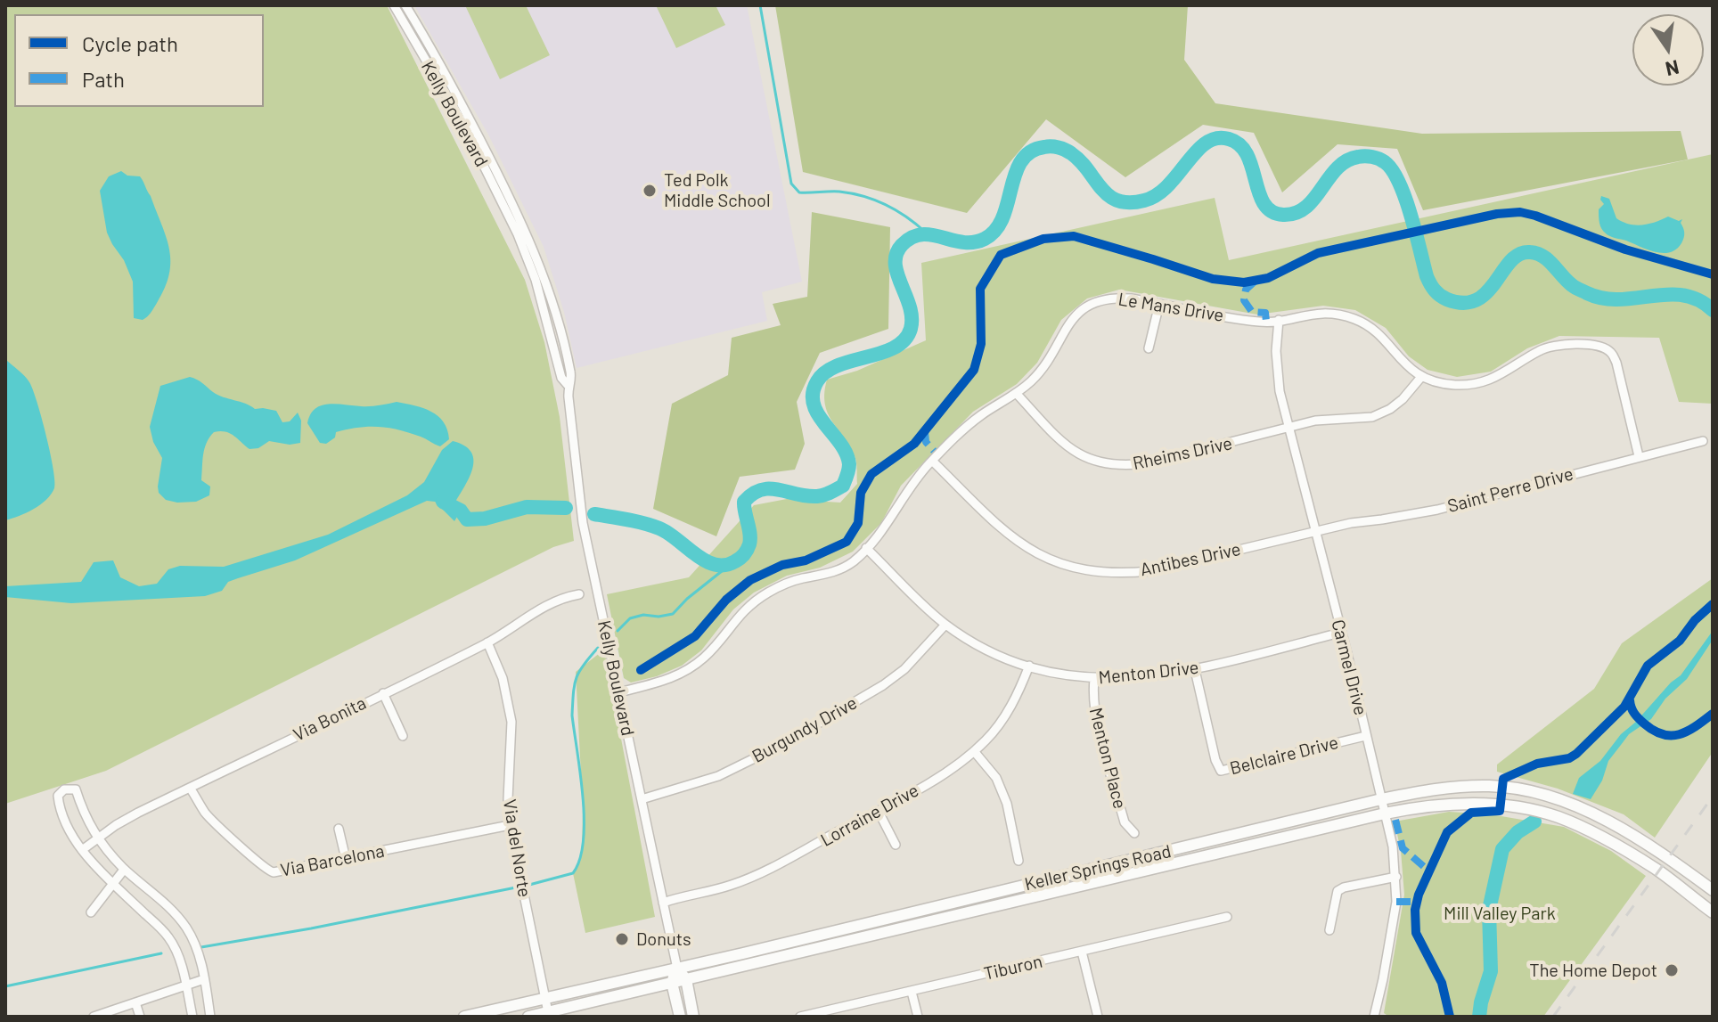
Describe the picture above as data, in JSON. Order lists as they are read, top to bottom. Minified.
{"streets":{"main road":["Kelly Boulevard","Keller Springs Road"],"street":["Le Mans Drive","Rheims Drive","Saint Perre Drive","Antibes Drive","Carmel Drive","Menton Drive","Via Bonita","Burgundy Drive","Belclaire Drive","Menton Place","Lorraine Drive","Via del Norte","Via Barcelona","Tiburon"]},"crossings":[["Kelly Boulevard","Le Mans Drive"],["Kelly Boulevard","Burgundy Drive"],["Kelly Boulevard","Lorraine Drive"],["Kelly Boulevard","Keller Springs Road"],["Le Mans Drive","Rheims Drive"],["Le Mans Drive","Saint Perre Drive"],["Le Mans Drive","Antibes Drive"],["Le Mans Drive","Carmel Drive"],["Le Mans Drive","Menton Drive"],["Rheims Drive","Carmel Drive"],["Saint Perre Drive","Antibes Drive"],["Saint Perre Drive","Carmel Drive"],["Antibes Drive","Carmel Drive"],["Carmel Drive","Menton Drive"],["Carmel Drive","Belclaire Drive"],["Carmel Drive","Keller Springs Road"],["Menton Drive","Burgundy Drive"],["Menton Drive","Belclaire Drive"],["Menton Drive","Menton Place"],["Menton Drive","Lorraine Drive"],["Via Bonita","Via del Norte"],["Via Bonita","Via Barcelona"],["Via del Norte","Via Barcelona"],["Via del Norte","Keller Springs Road"]],"parks":["Mill Valley Park"],"places":["Ted Polk Middle School","Donuts","The Home Depot"],"legend":["Cycle path","Path"],"north":"bottom"}
